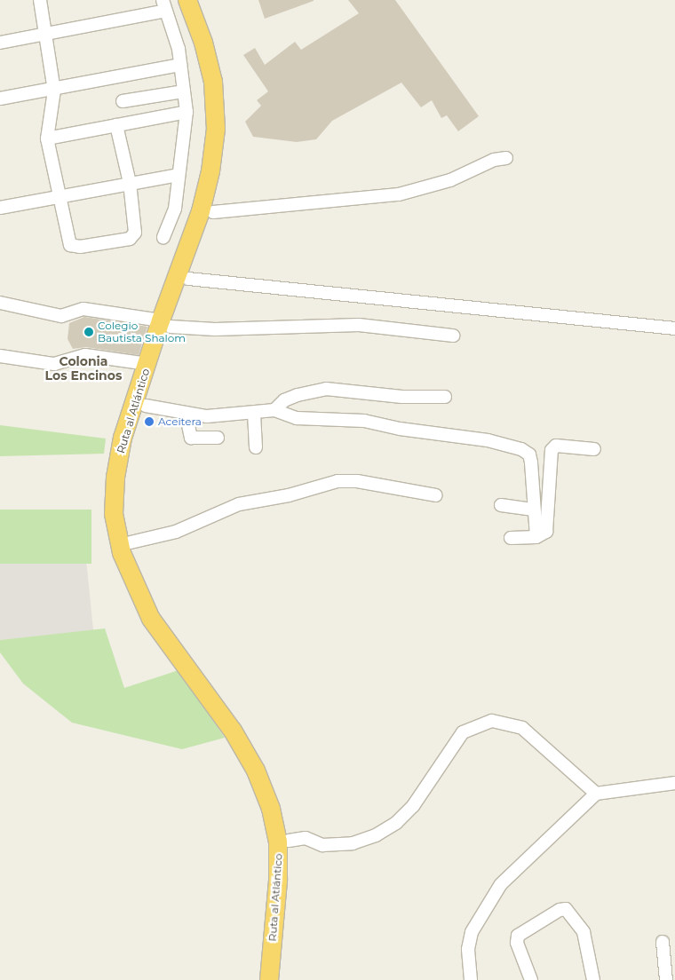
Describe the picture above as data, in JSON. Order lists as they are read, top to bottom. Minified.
{"streets":{"highway":["Ruta al Atlántico"]},"districts":["Colonia Los Encinos"],"places":["Colegio Bautista Shalom","Aceitera"]}
